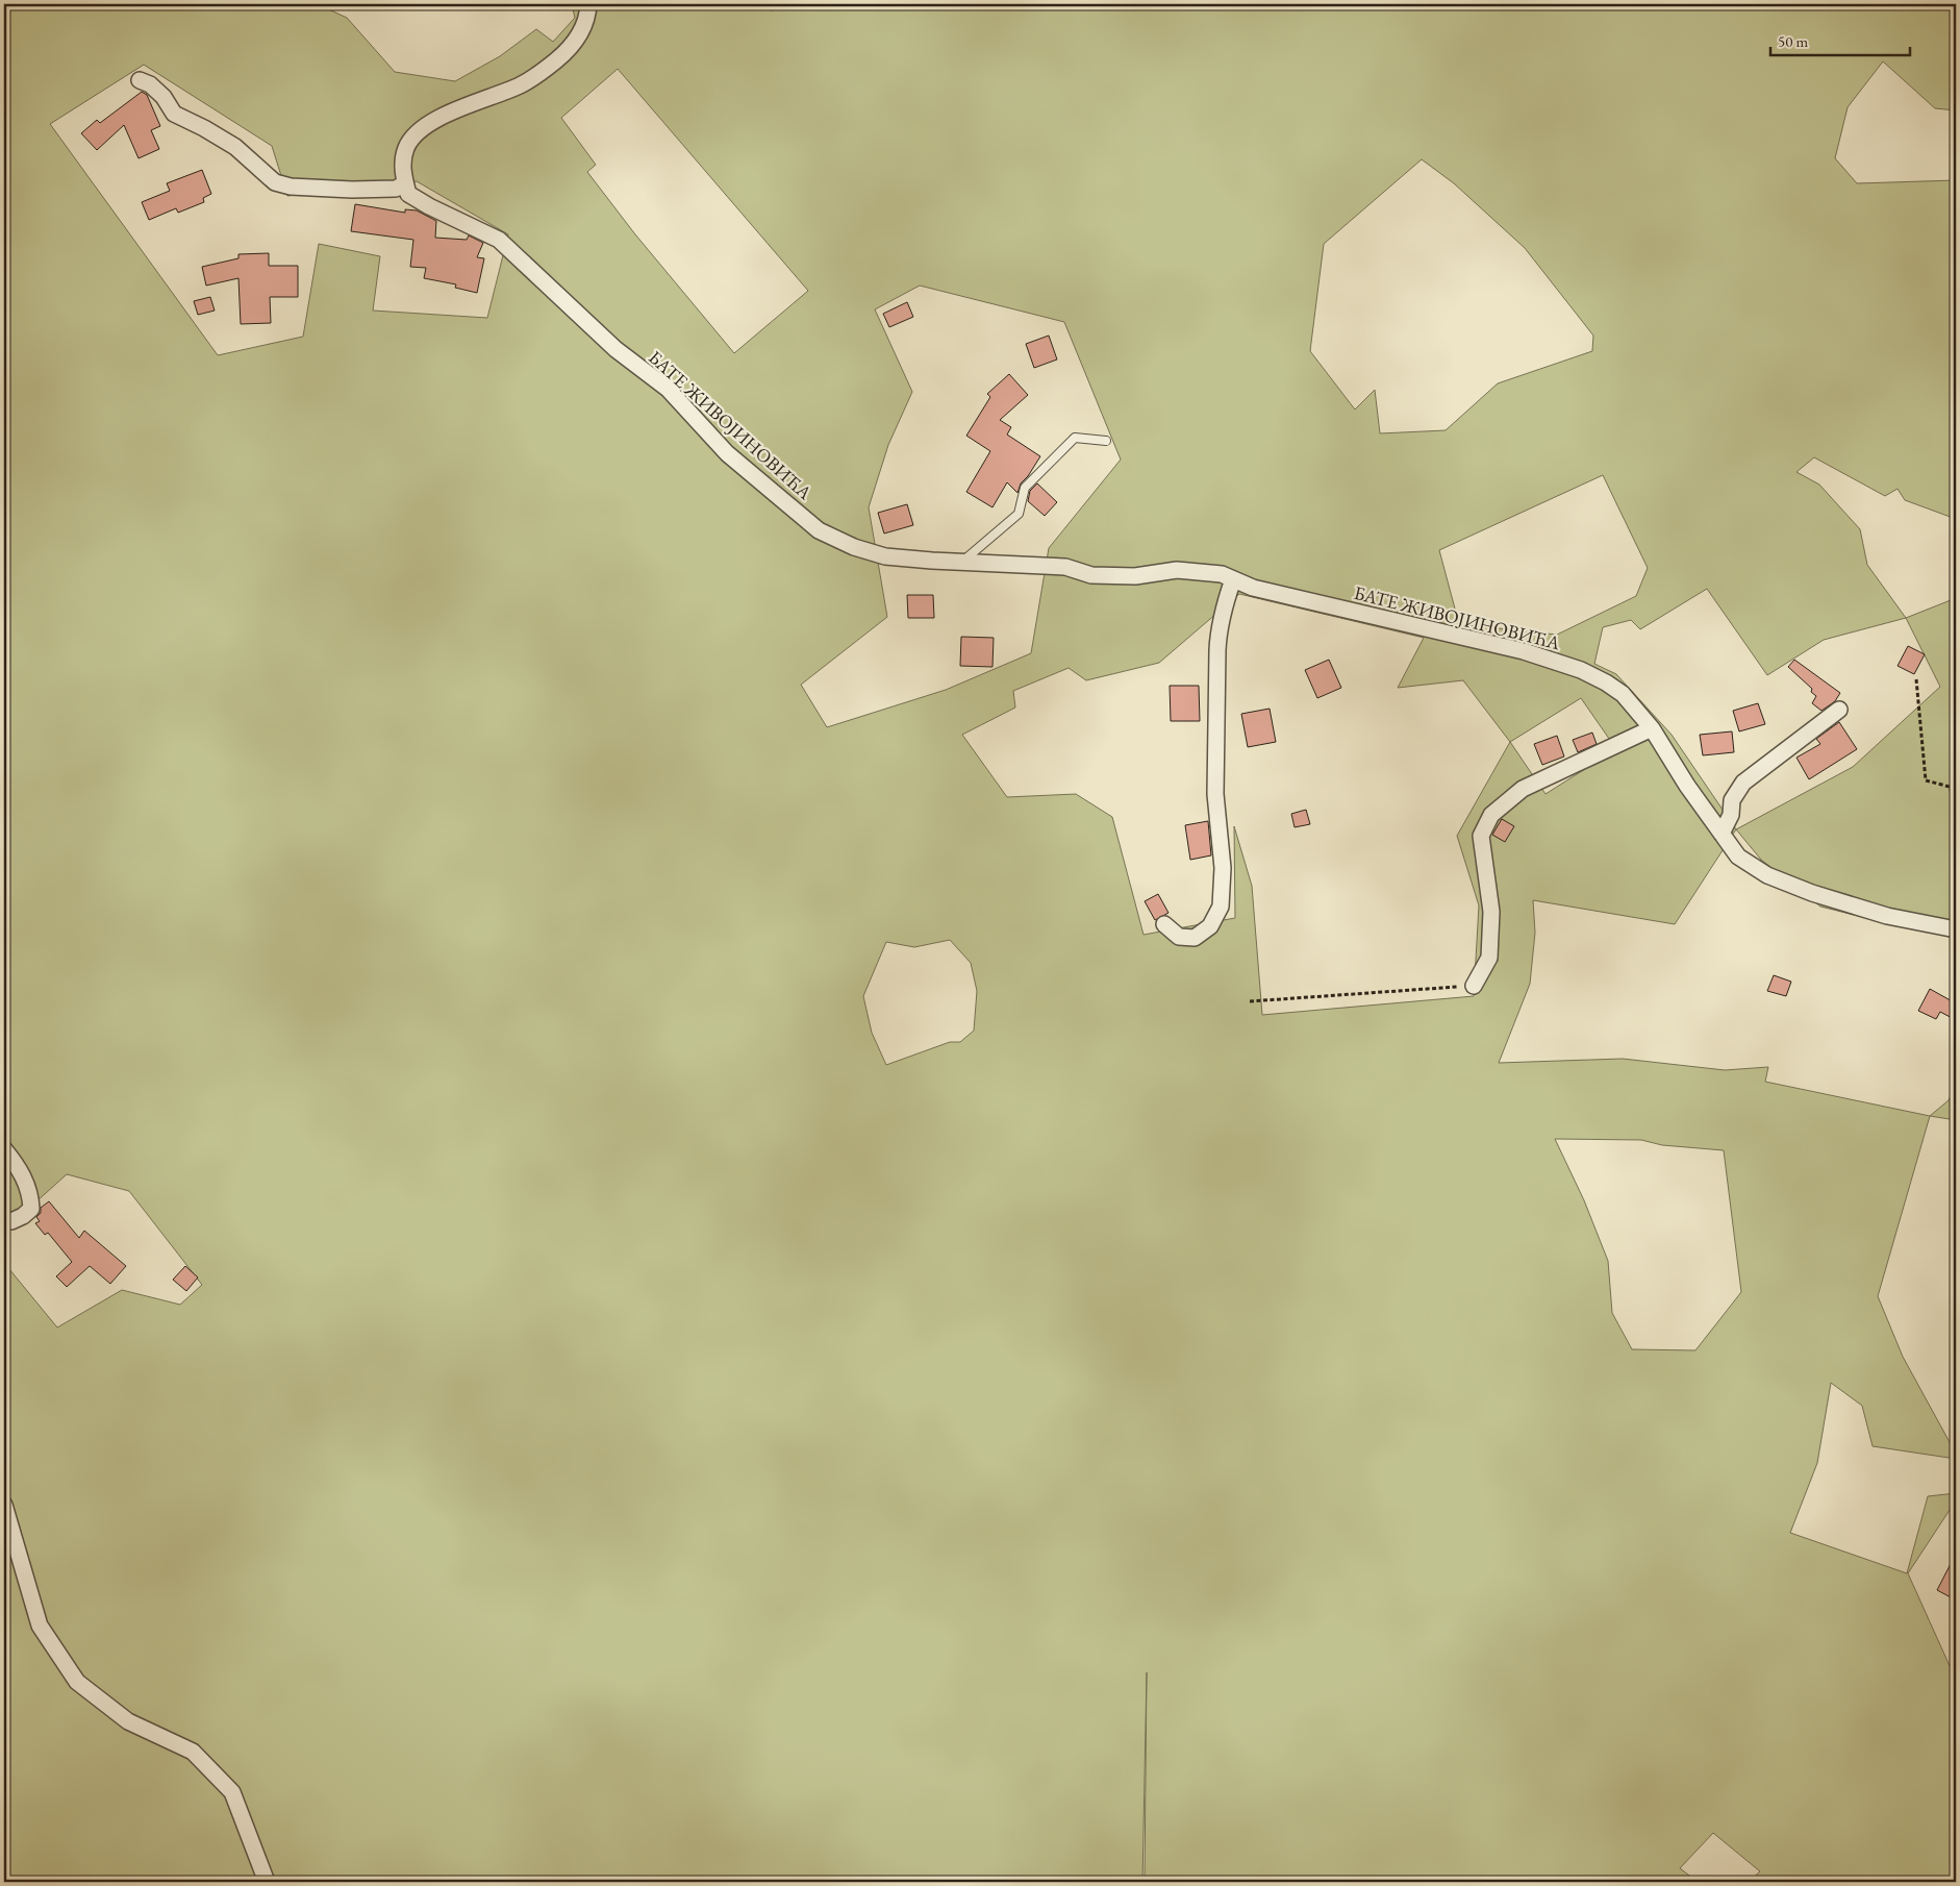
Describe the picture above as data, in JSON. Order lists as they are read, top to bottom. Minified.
{"streets":{"street":["БАТЕ ЖИВОЈИНОВИЋА"]},"scale_bar":"50 m"}
